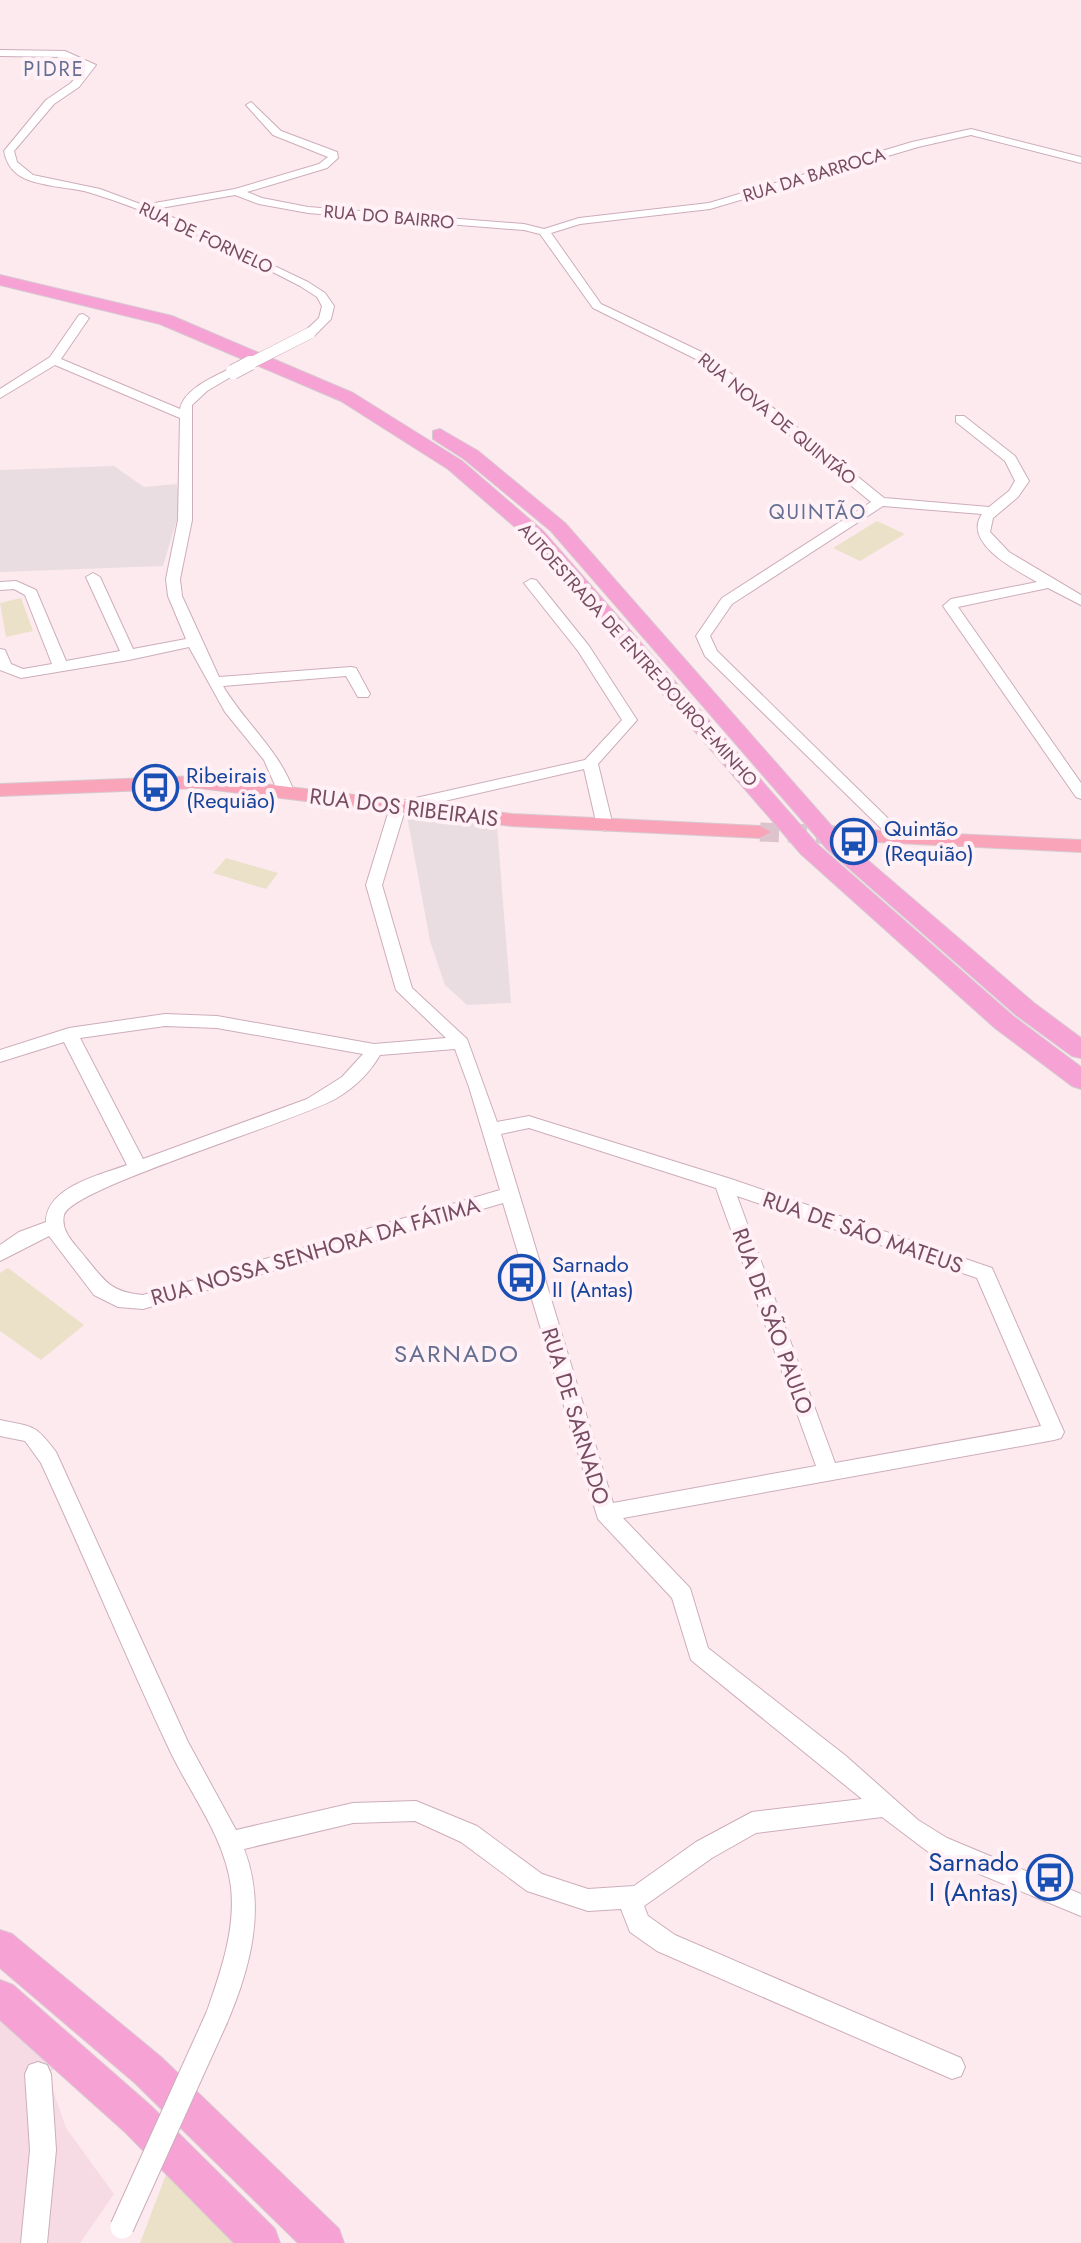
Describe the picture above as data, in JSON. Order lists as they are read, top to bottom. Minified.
{"streets":{"highway":["AUTOESTRADA DE ENTRE-DOURO-E-MINHO"],"main road":["RUA DOS RIBEIRAIS"],"street":["RUA DA BARROCA","RUA DO BAIRRO","RUA DE FORNELO","RUA NOVA DE QUINTÃO","RUA DE SÃO MATEUS","RUA NOSSA SENHORA DA FÁTIMA","RUA DE SÃO PAULO","RUA DE SARNADO"]},"crossings":[["RUA DA BARROCA","RUA DO BAIRRO"],["RUA DA BARROCA","RUA NOVA DE QUINTÃO"],["RUA DO BAIRRO","RUA DE FORNELO"],["RUA DO BAIRRO","RUA NOVA DE QUINTÃO"],["RUA DOS RIBEIRAIS","RUA DE SARNADO"],["RUA DE SÃO MATEUS","RUA DE SÃO PAULO"],["RUA NOSSA SENHORA DA FÁTIMA","RUA DE SARNADO"]],"districts":["PIDRE","QUINTÃO","SARNADO"],"places":{"bus stop":["Ribeirais (Requião)","Quintão (Requião)","Sarnado II (Antas)","Sarnado I (Antas)"]}}
